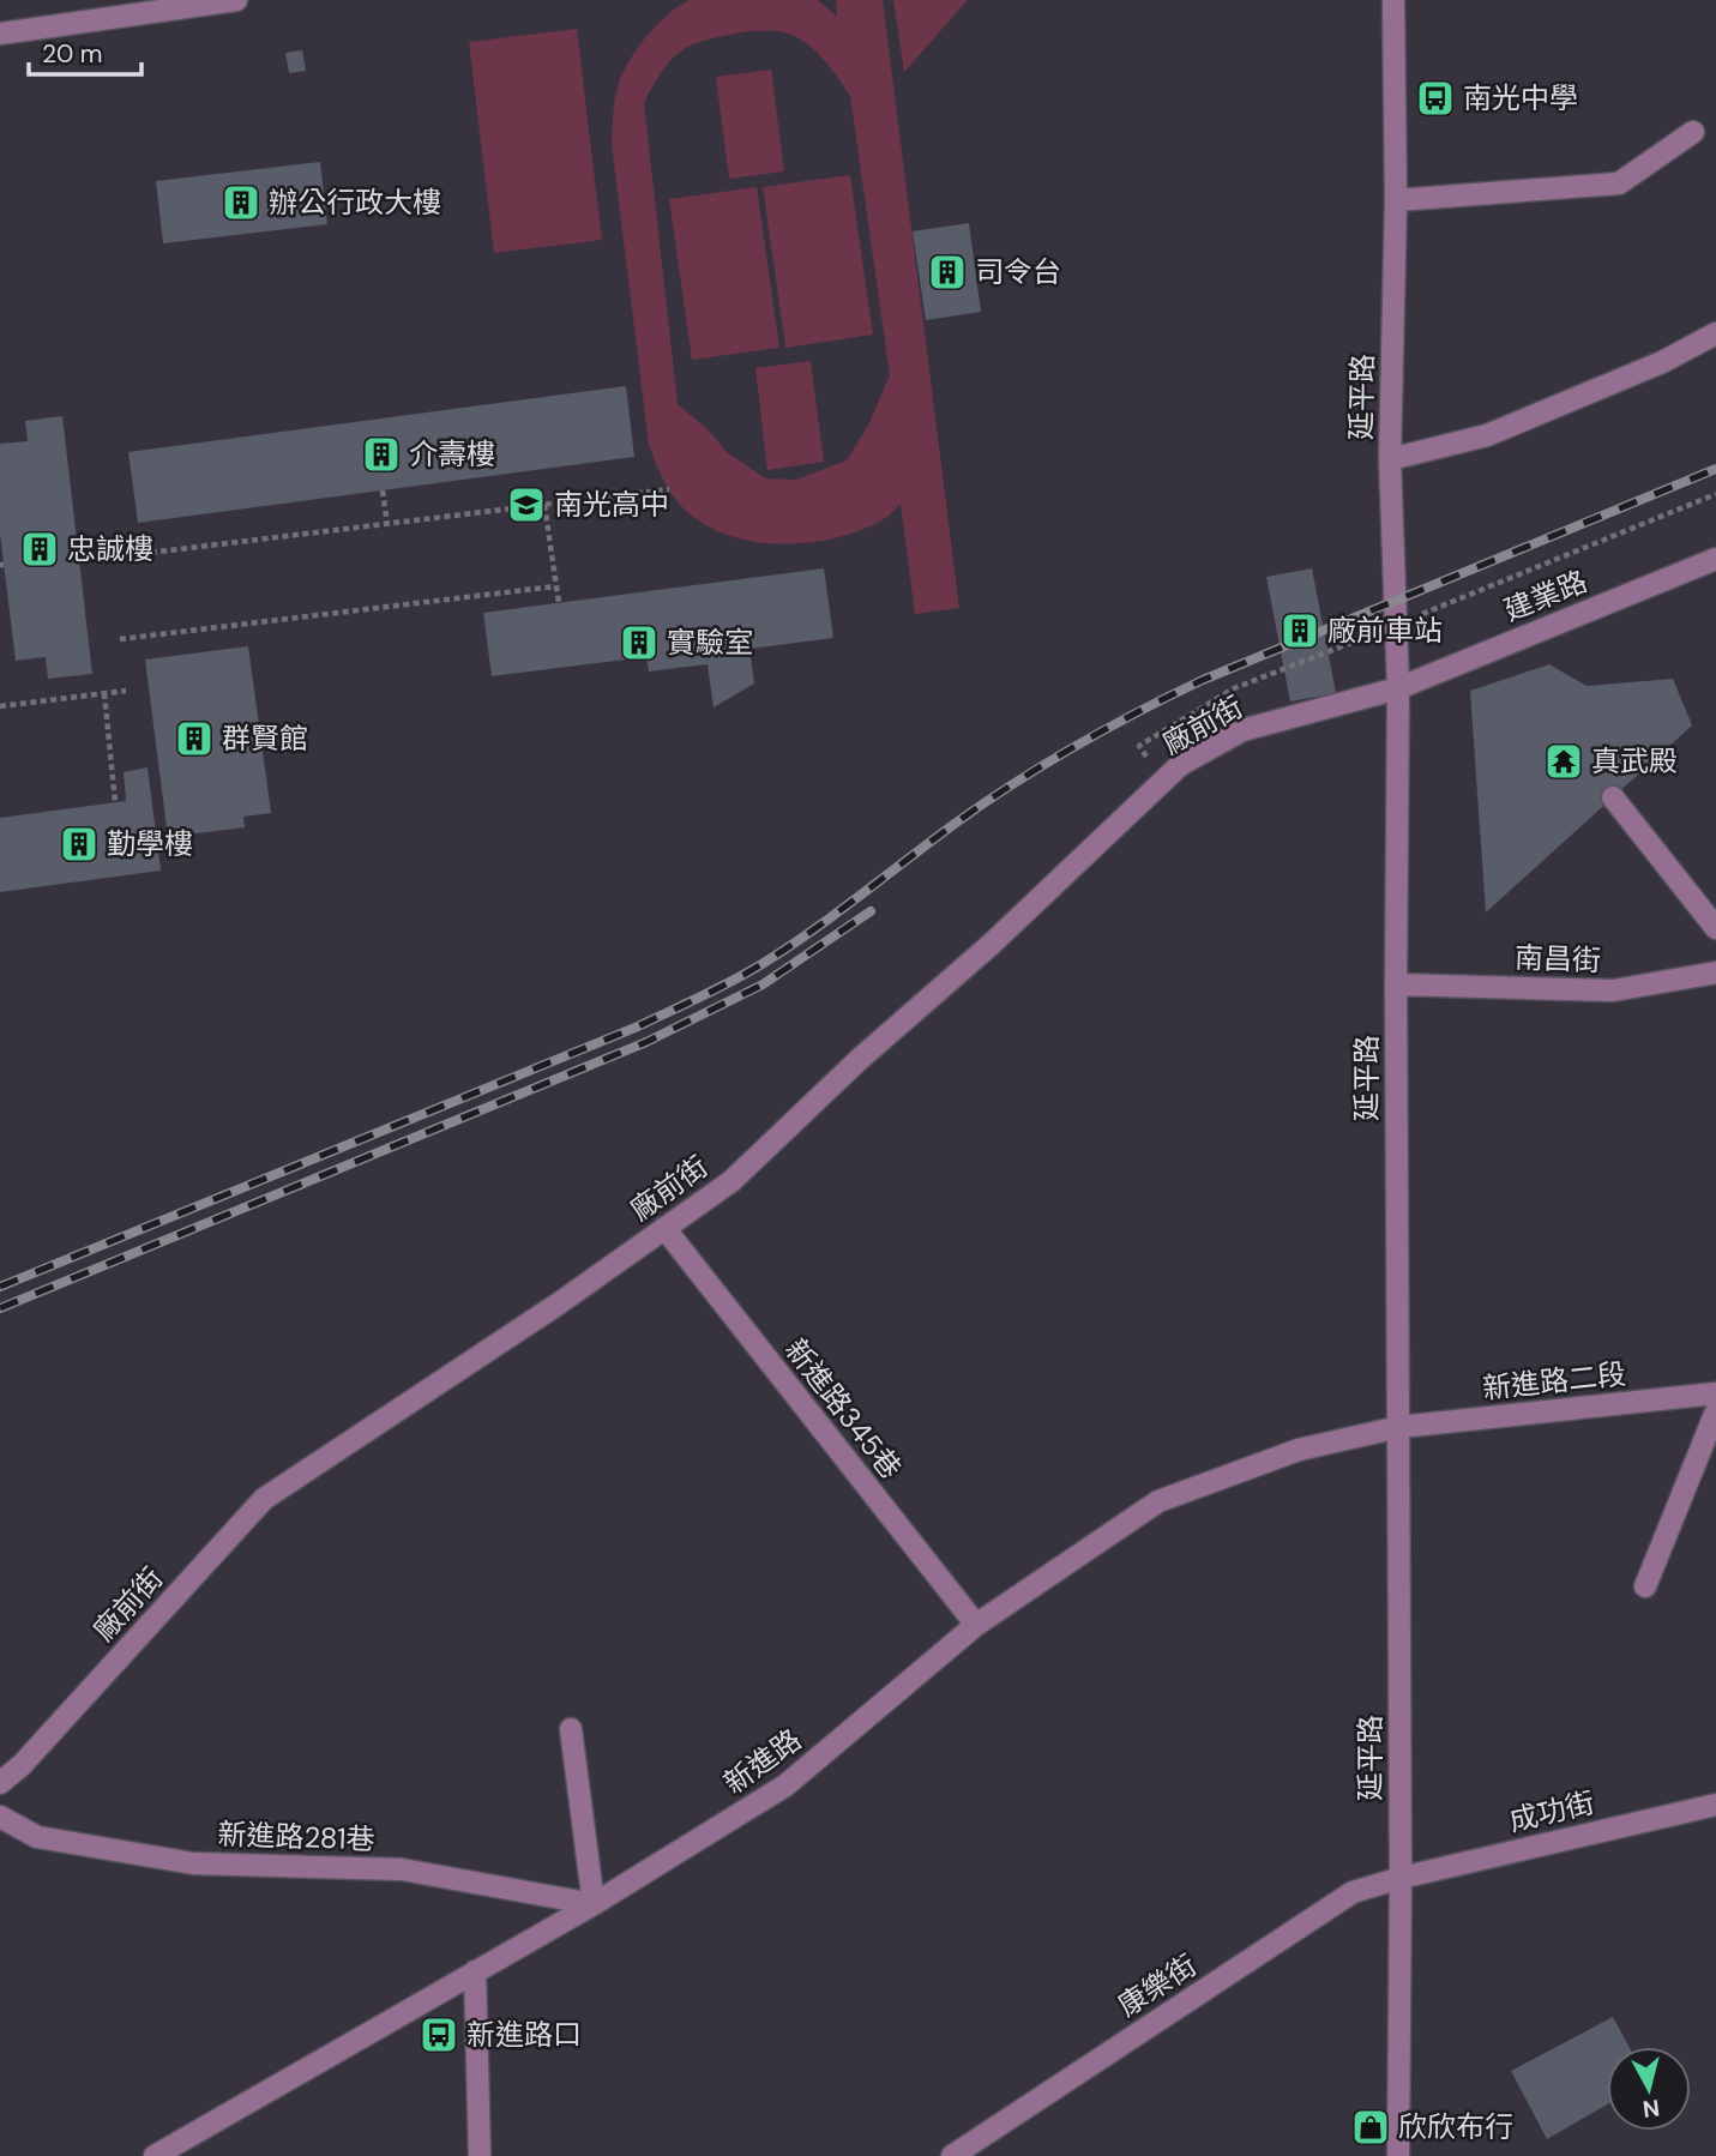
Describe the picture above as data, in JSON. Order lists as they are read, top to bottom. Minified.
{"streets":{"street":["延平路","建業路","廠前街","南昌街","新進路二段","新進路345巷","新進路","成功街","新進路281巷","康樂街"]},"crossings":[["延平路","建業路"],["延平路","廠前街"],["延平路","南昌街"],["延平路","新進路二段"],["延平路","新進路"],["延平路","成功街"],["延平路","康樂街"],["建業路","廠前街"],["廠前街","新進路345巷"],["新進路二段","新進路"],["新進路345巷","新進路"],["新進路","新進路281巷"],["成功街","康樂街"]],"places":{"bus stop":["南光中學","新進路口"],"building":["辦公行政大樓","司令台","介壽樓","忠誠樓","廠前車站","實驗室","群賢館","勤學樓"],"school or university":["南光高中"],"temple":["真武殿"],"shop":["欣欣布行"]},"scale_bar":"20 m","north":"bottom"}
